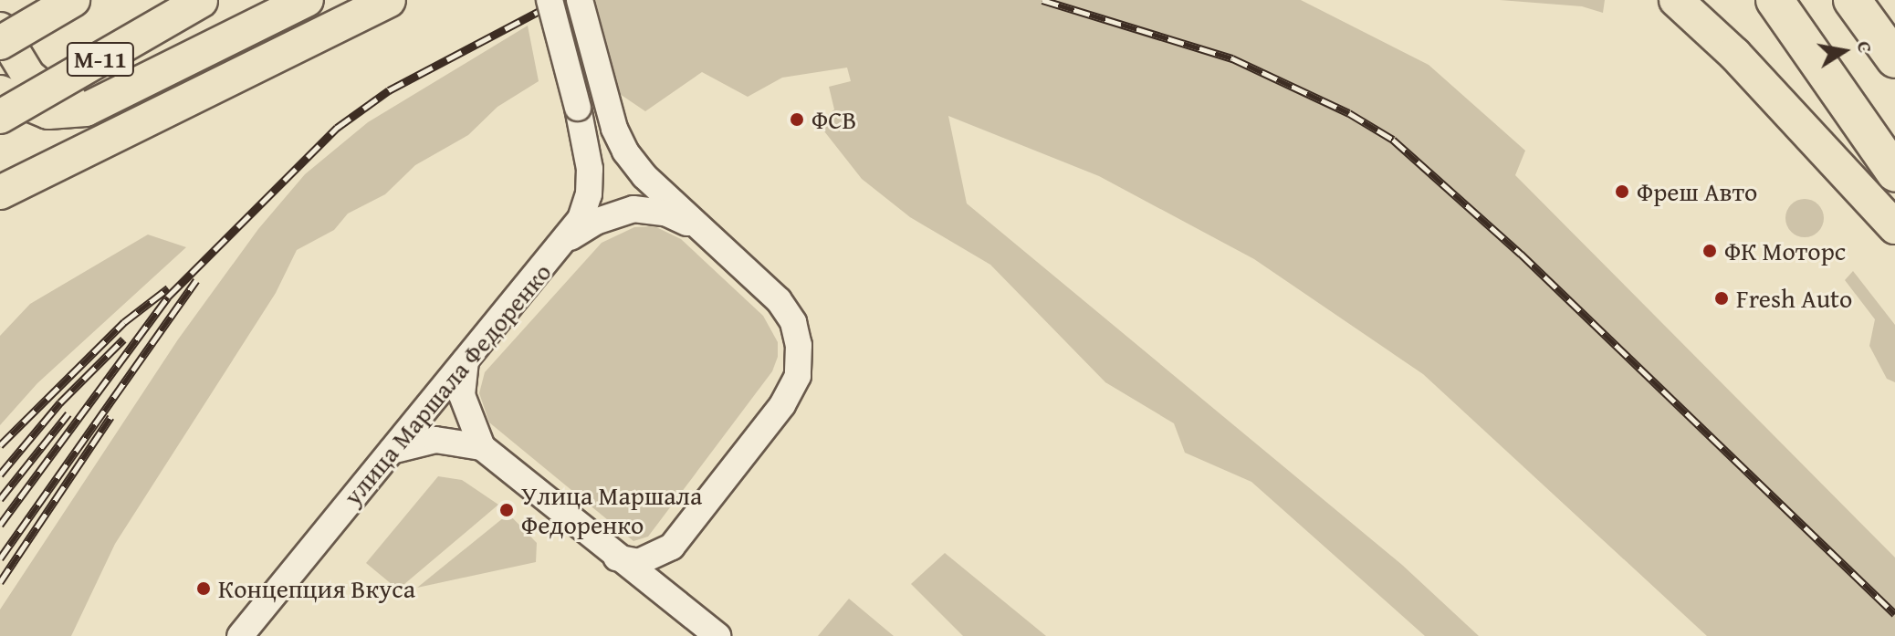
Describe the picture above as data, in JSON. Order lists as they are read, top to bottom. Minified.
{"streets":{"main road":["М-11"],"street":["улица Маршала Федоренко"]},"places":["ФСВ","Фреш Авто","ФК Моторс","Fresh Auto","Улица Маршала Федоренко","Концепция Вкуса"],"north":"right"}
